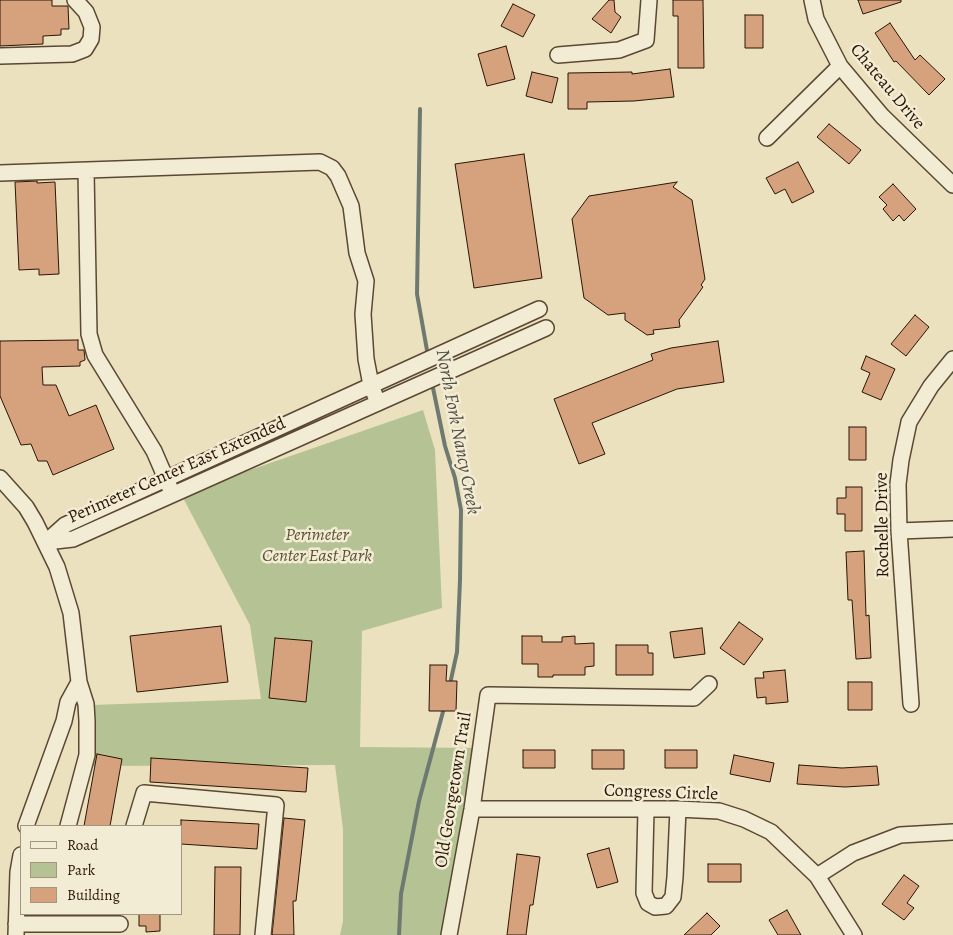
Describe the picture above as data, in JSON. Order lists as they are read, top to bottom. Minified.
{"streets":{"street":["Chateau Drive","Perimeter Center East Extended","Rochelle Drive","Old Georgetown Trail","Congress Circle"]},"crossings":[["Old Georgetown Trail","Congress Circle"]],"water":["North Fork Nancy Creek"],"parks":["Perimeter Center East Park"],"legend":["Road","Park","Building"]}
